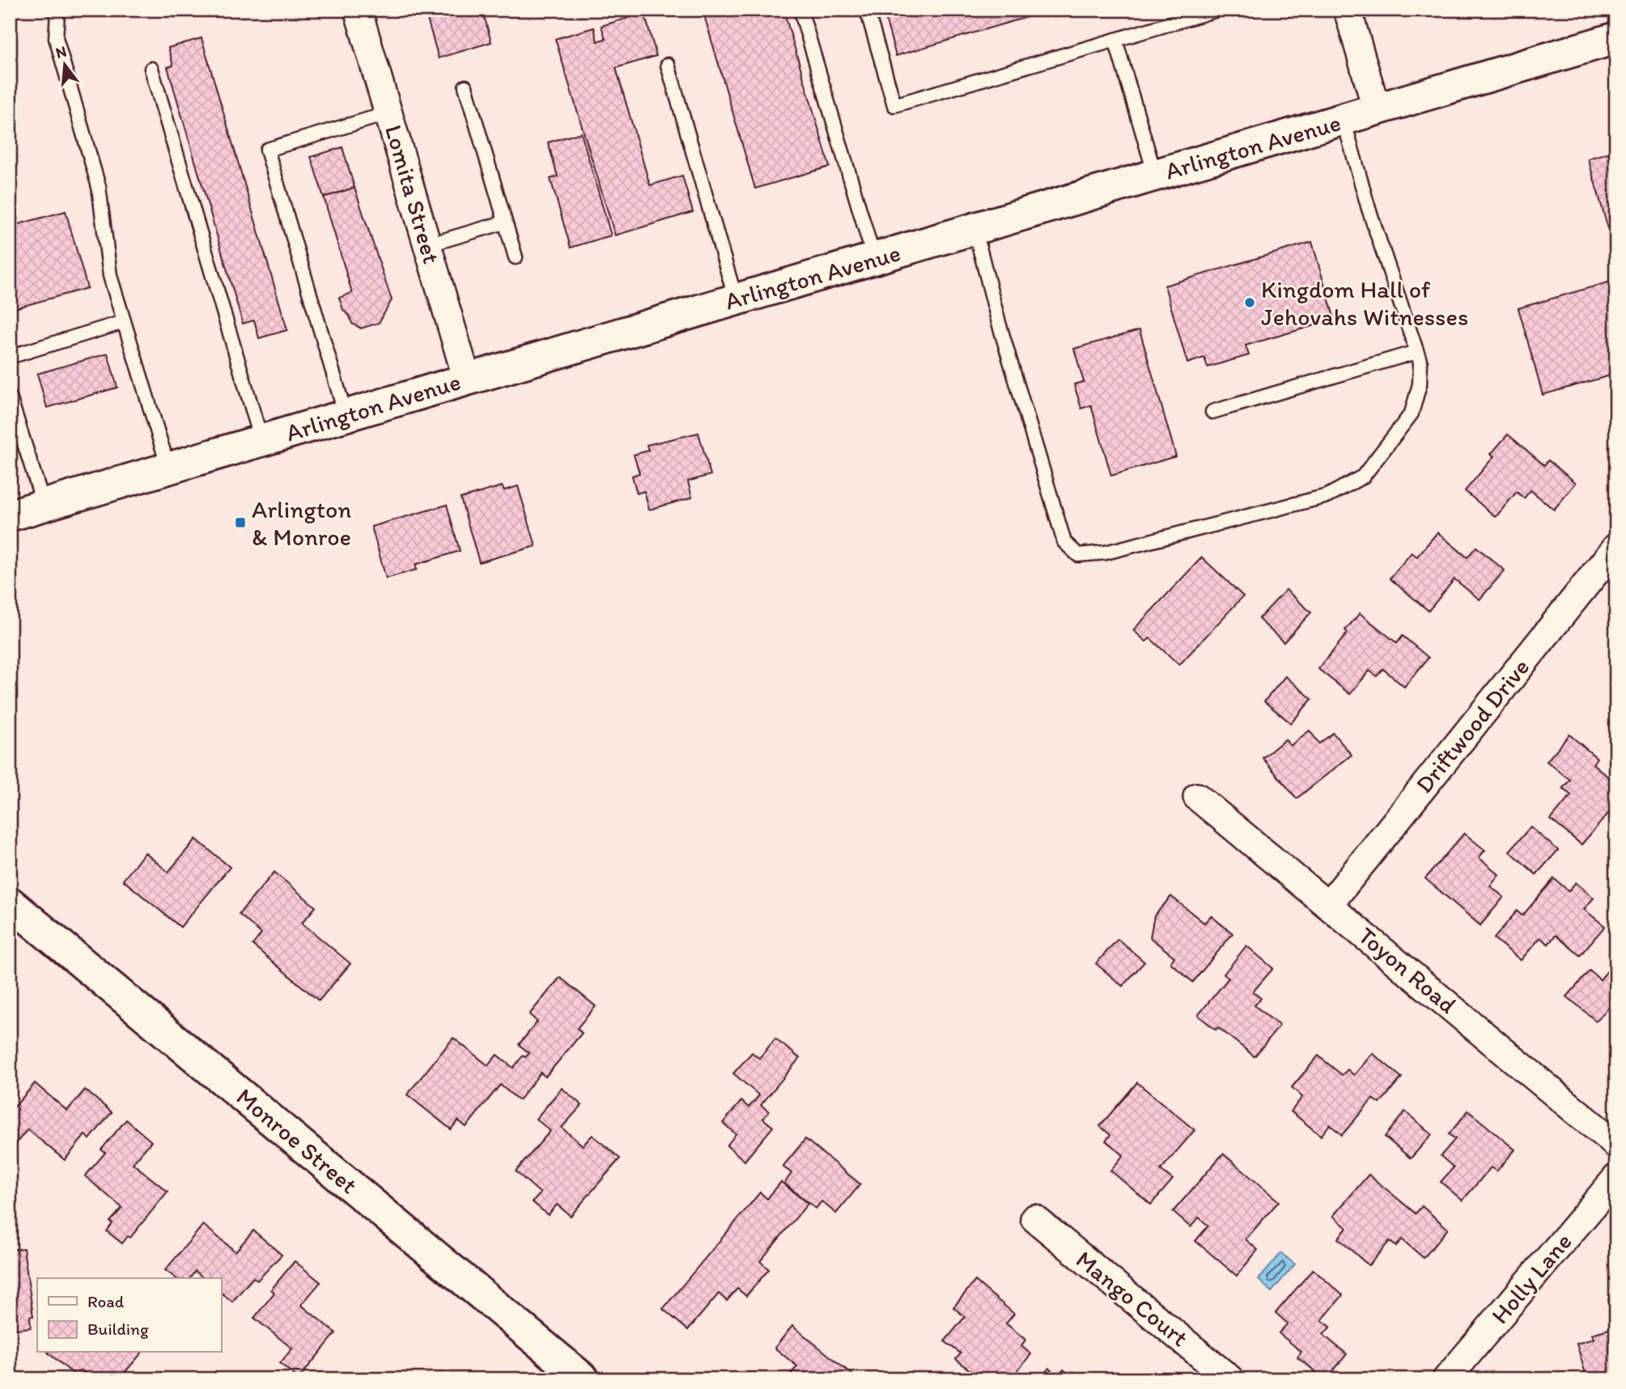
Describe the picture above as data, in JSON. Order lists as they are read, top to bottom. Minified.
{"streets":{"main road":["Arlington Avenue","Monroe Street"],"street":["Lomita Street","Driftwood Drive","Toyon Road","Holly Lane","Mango Court"]},"crossings":[["Arlington Avenue","Lomita Street"],["Driftwood Drive","Toyon Road"]],"places":{"other":["Kingdom Hall of Jehovahs Witnesses"],"transit":["Arlington & Monroe"]},"legend":["Road","Building"],"north":"top"}
